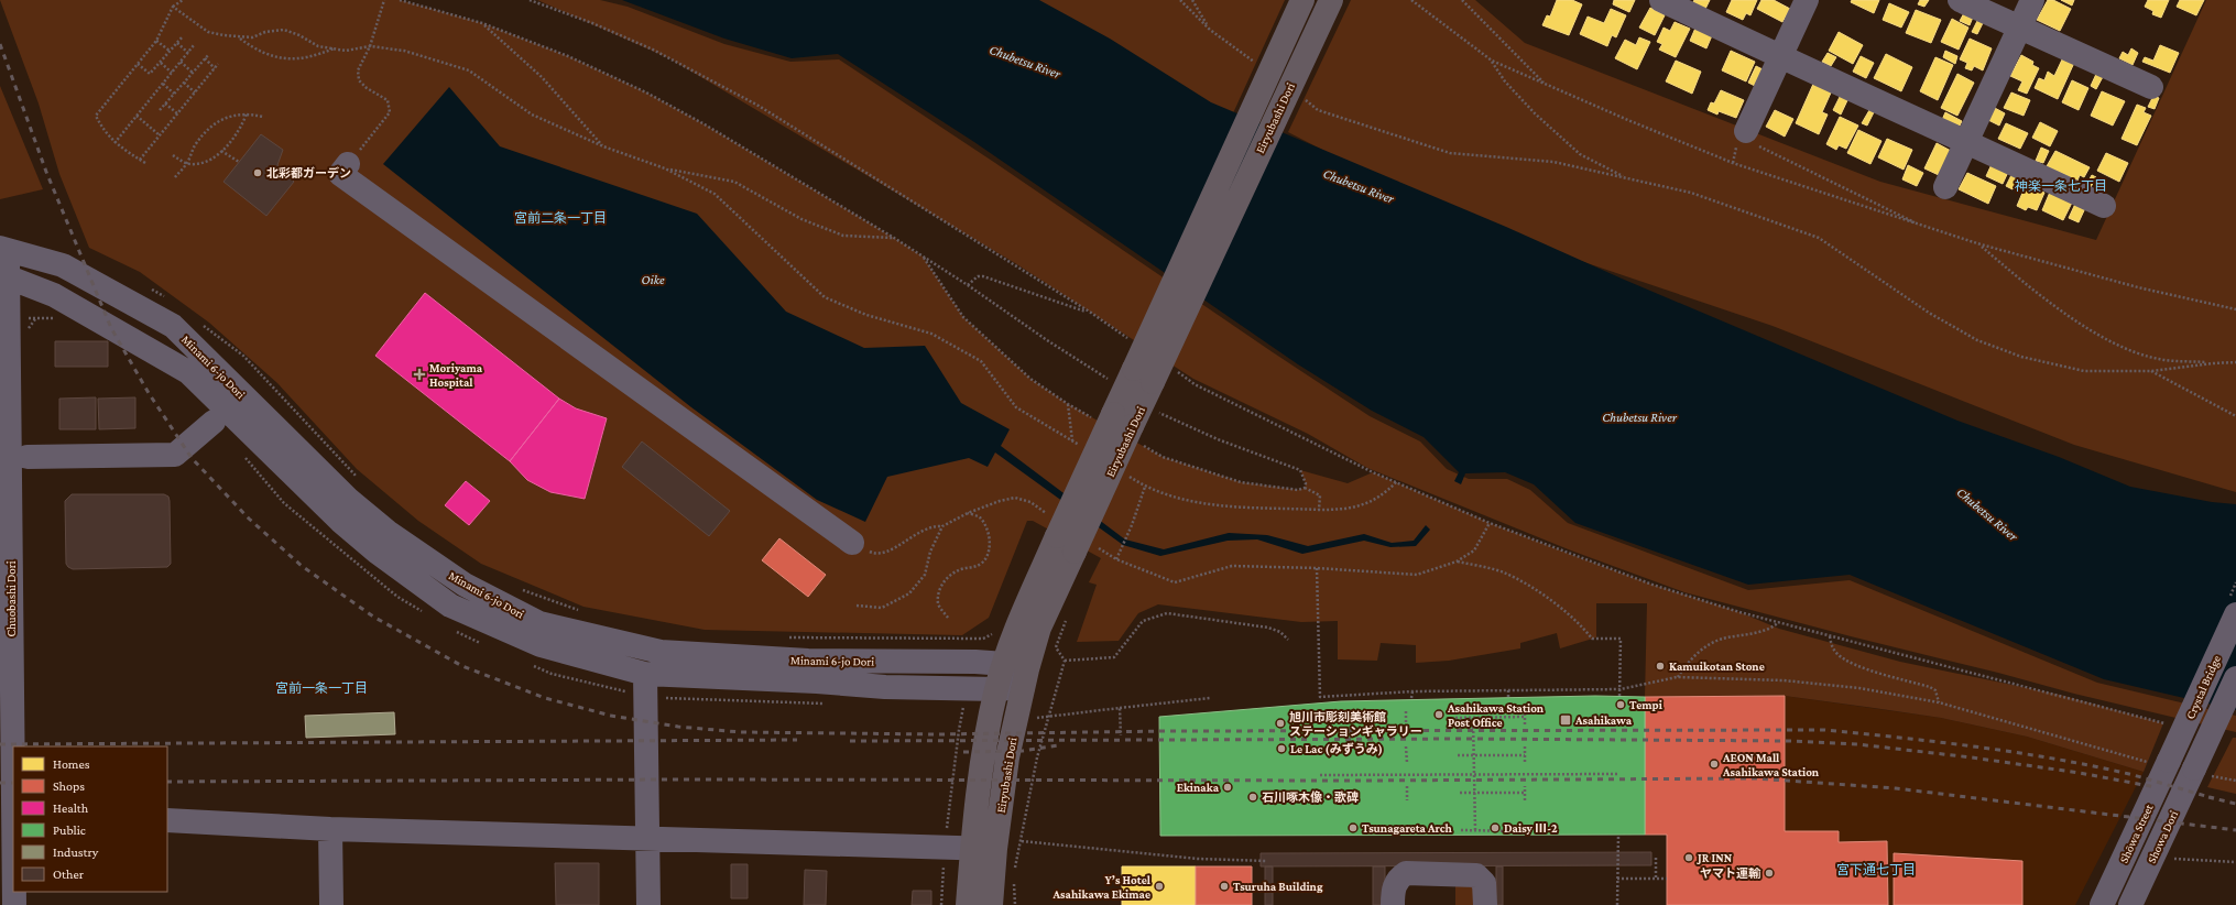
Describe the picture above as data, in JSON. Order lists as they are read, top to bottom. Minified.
{"streets":{"main road":["Eiryubashi Dori"],"street":["Minami 6-jo Dori","Chuobashi Dori","Crystal Bridge","Shōwa Street","Showa Dori"]},"crossings":[["Eiryubashi Dori","Minami 6-jo Dori"],["Minami 6-jo Dori","Chuobashi Dori"],["Crystal Bridge","Shōwa Street"]],"districts":["神楽一条七丁目","宮前二条一丁目","宮前一条一丁目","宮下通七丁目"],"water":["Chubetsu River","Oike"],"places":{"other":["北彩都ガーデン","Kamuikotan Stone","Tempi","Asahikawa Station Post Office","旭川市彫刻美術館 ステーションギャラリー","Le Lac (みずうみ)","AEON Mall Asahikawa Station","Ekinaka","石川啄木像・歌碑","Tsunagareta Arch","Daisy Ⅲ-2","JR INN","ヤマト運輸","Y’s Hotel Asahikawa Ekimae","Tsuruha Building"],"health":["Moriyama Hospital"],"transit":["Asahikawa"]},"legend":["Homes","Shops","Health","Public","Industry","Other"]}
